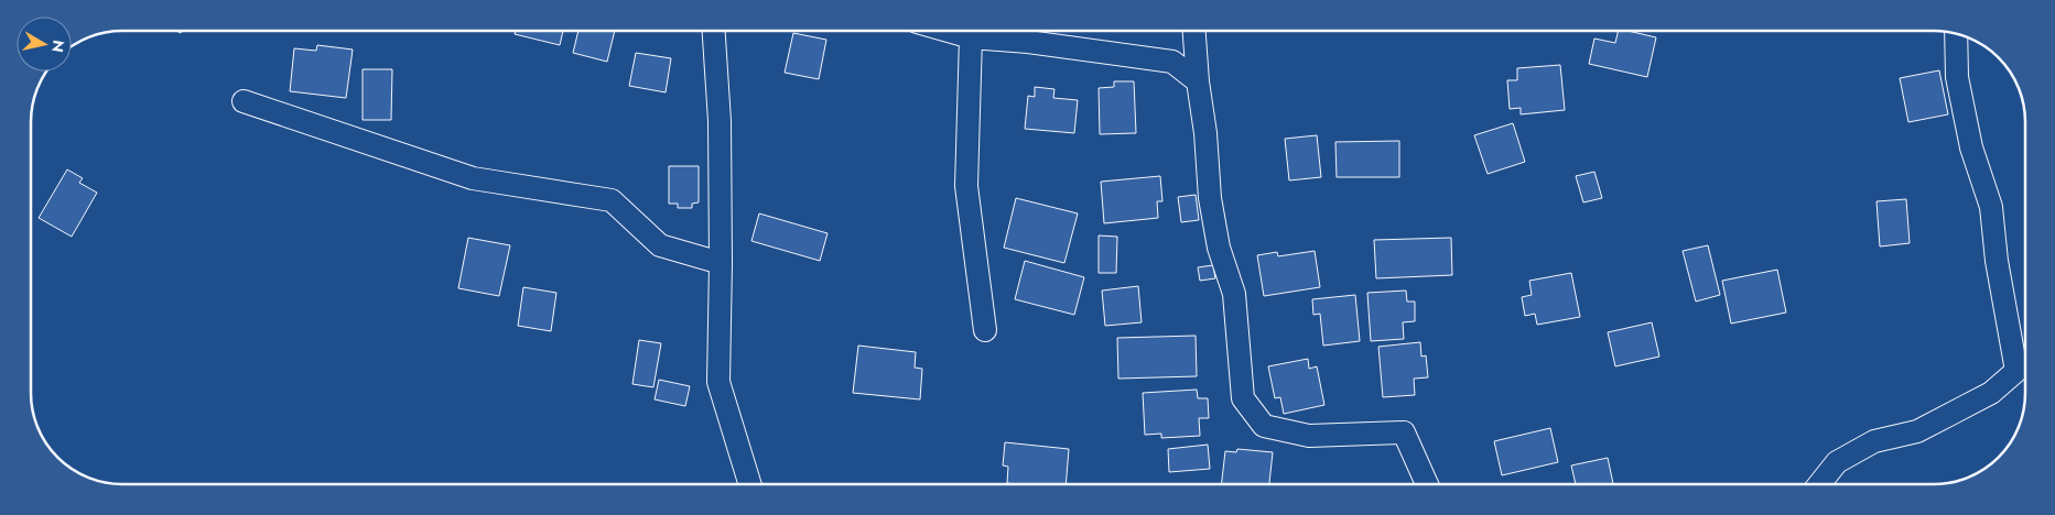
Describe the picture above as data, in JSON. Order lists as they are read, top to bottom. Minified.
{"north":"right"}
